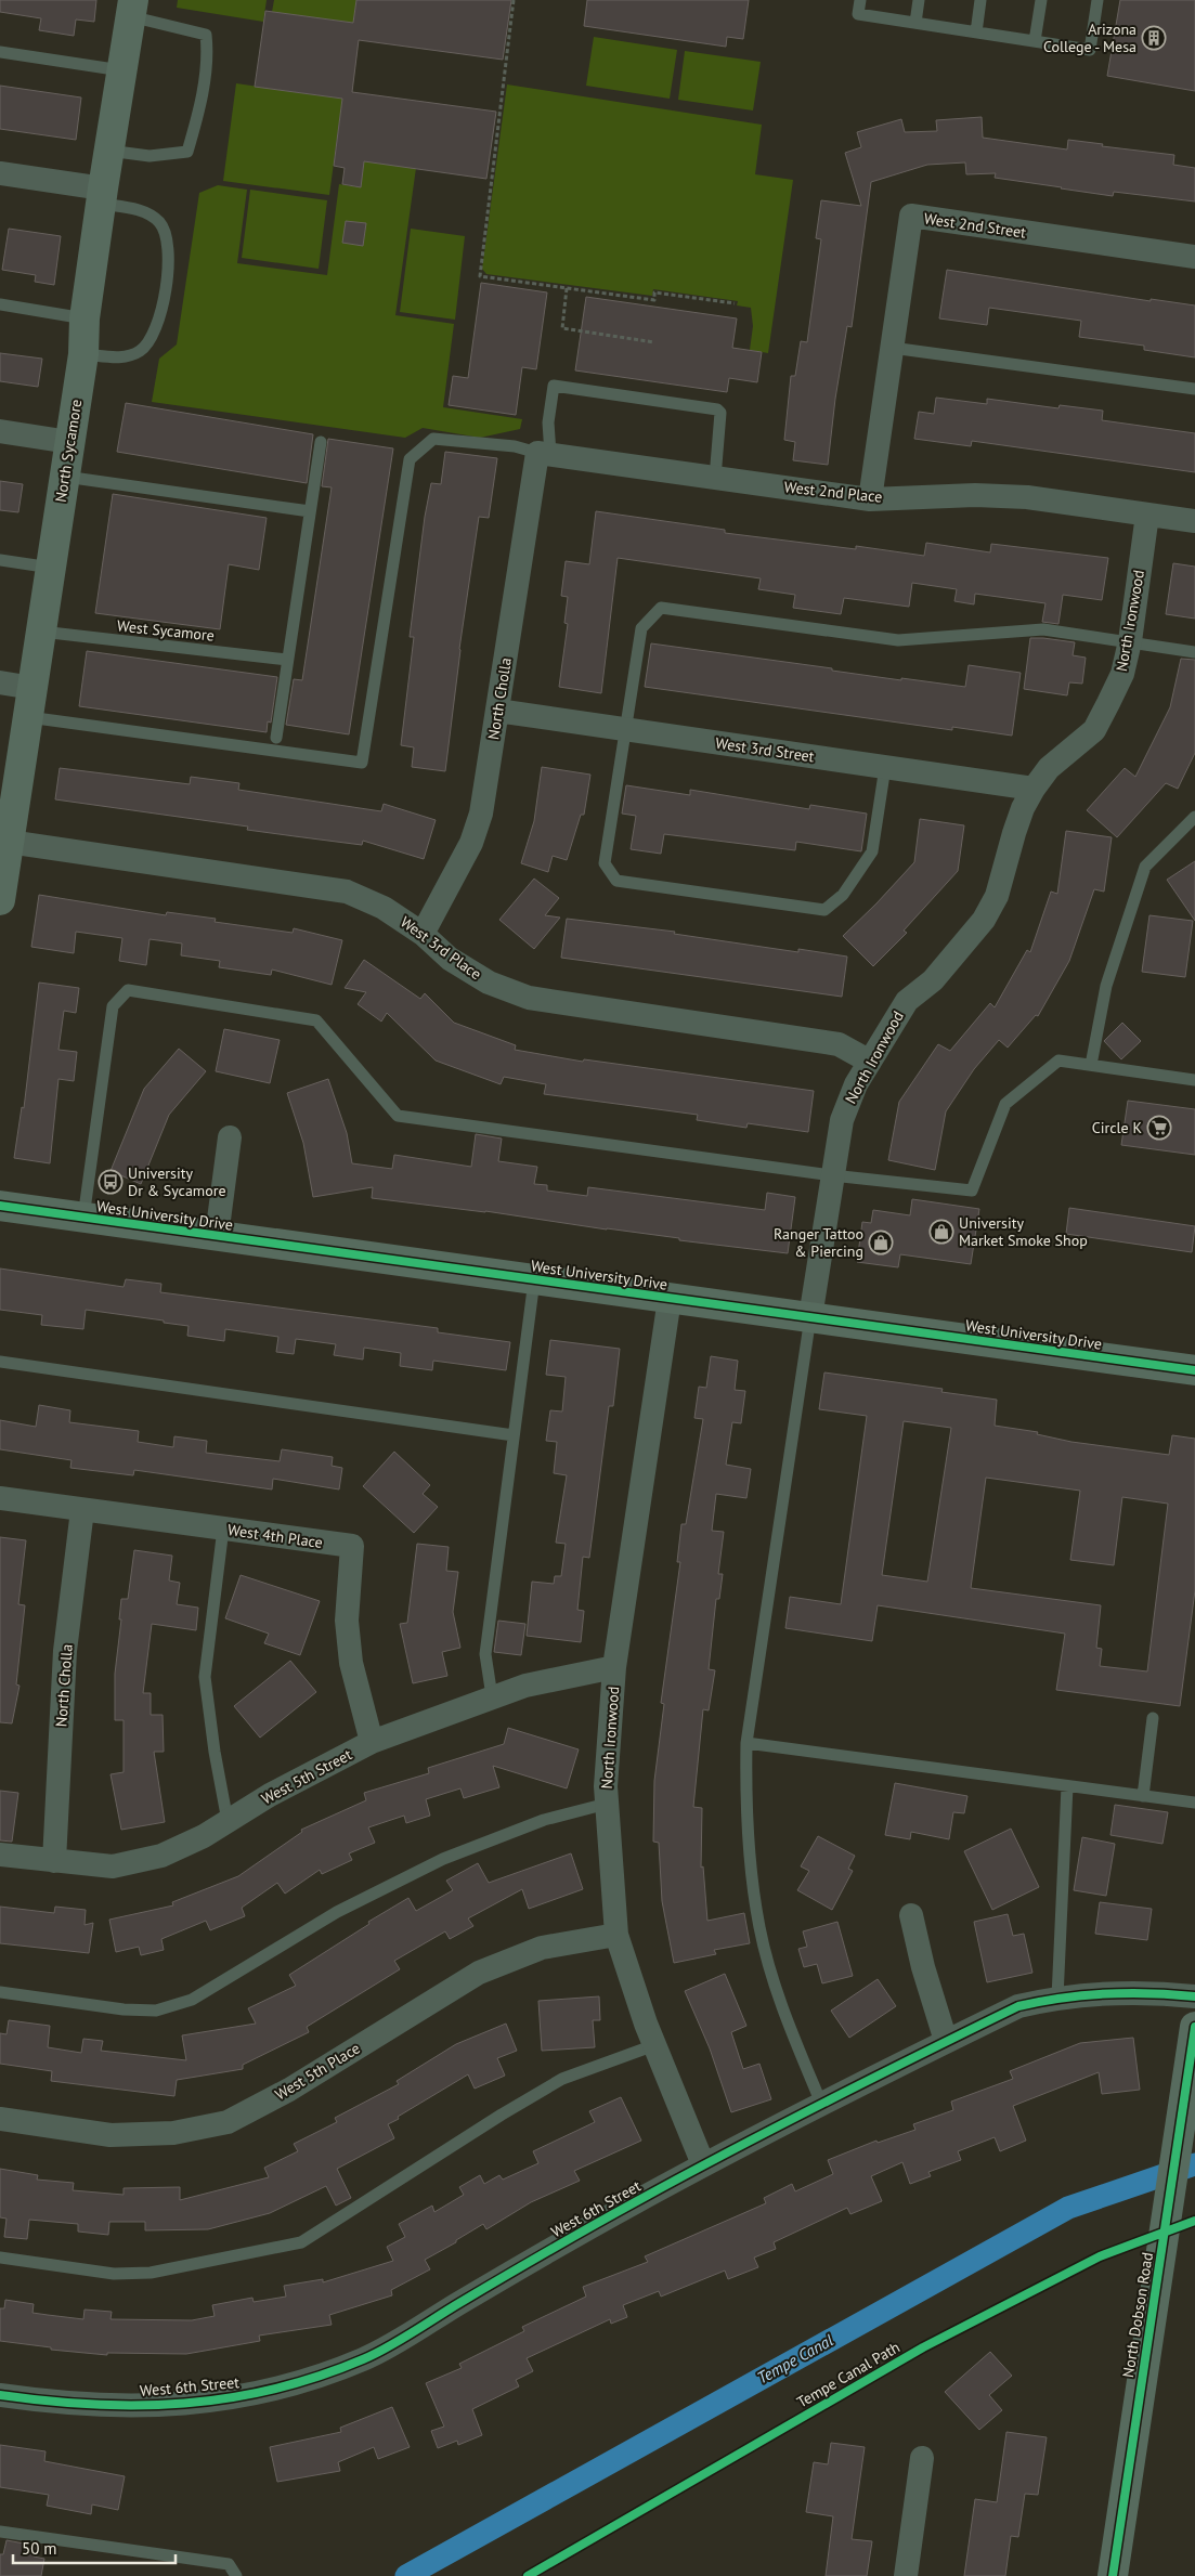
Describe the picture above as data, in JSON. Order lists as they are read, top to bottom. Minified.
{"streets":{"main road":["North Sycamore","West University Drive","North Dobson Road"],"street":["West 2nd Street","West 2nd Place","North Ironwood","North Cholla","West 3rd Street","West 3rd Place","West 4th Place","West 5th Street","West 5th Place","West 6th Street"],"lane":["West Sycamore"],"cycle path":["Tempe Canal Path"]},"crossings":[["West 2nd Street","West 2nd Place"],["North Sycamore","West Sycamore"],["North Sycamore","West 3rd Place"],["West 2nd Place","North Ironwood"],["West 2nd Place","North Cholla"],["North Ironwood","West 3rd Street"],["North Ironwood","West 3rd Place"],["North Ironwood","West University Drive"],["North Ironwood","West 5th Street"],["North Ironwood","West 5th Place"],["North Ironwood","West 6th Street"],["North Cholla","West 3rd Street"],["North Cholla","West 3rd Place"],["North Cholla","West 4th Place"],["North Cholla","West 5th Street"],["West 4th Place","West 5th Street"]],"water":["Tempe Canal"],"places":{"building":["Arizona College - Mesa"],"supermarket":["Circle K"],"bus stop":["University Dr & Sycamore"],"shop":["University Market Smoke Shop","Ranger Tattoo & Piercing"]},"scale_bar":"50 m"}
